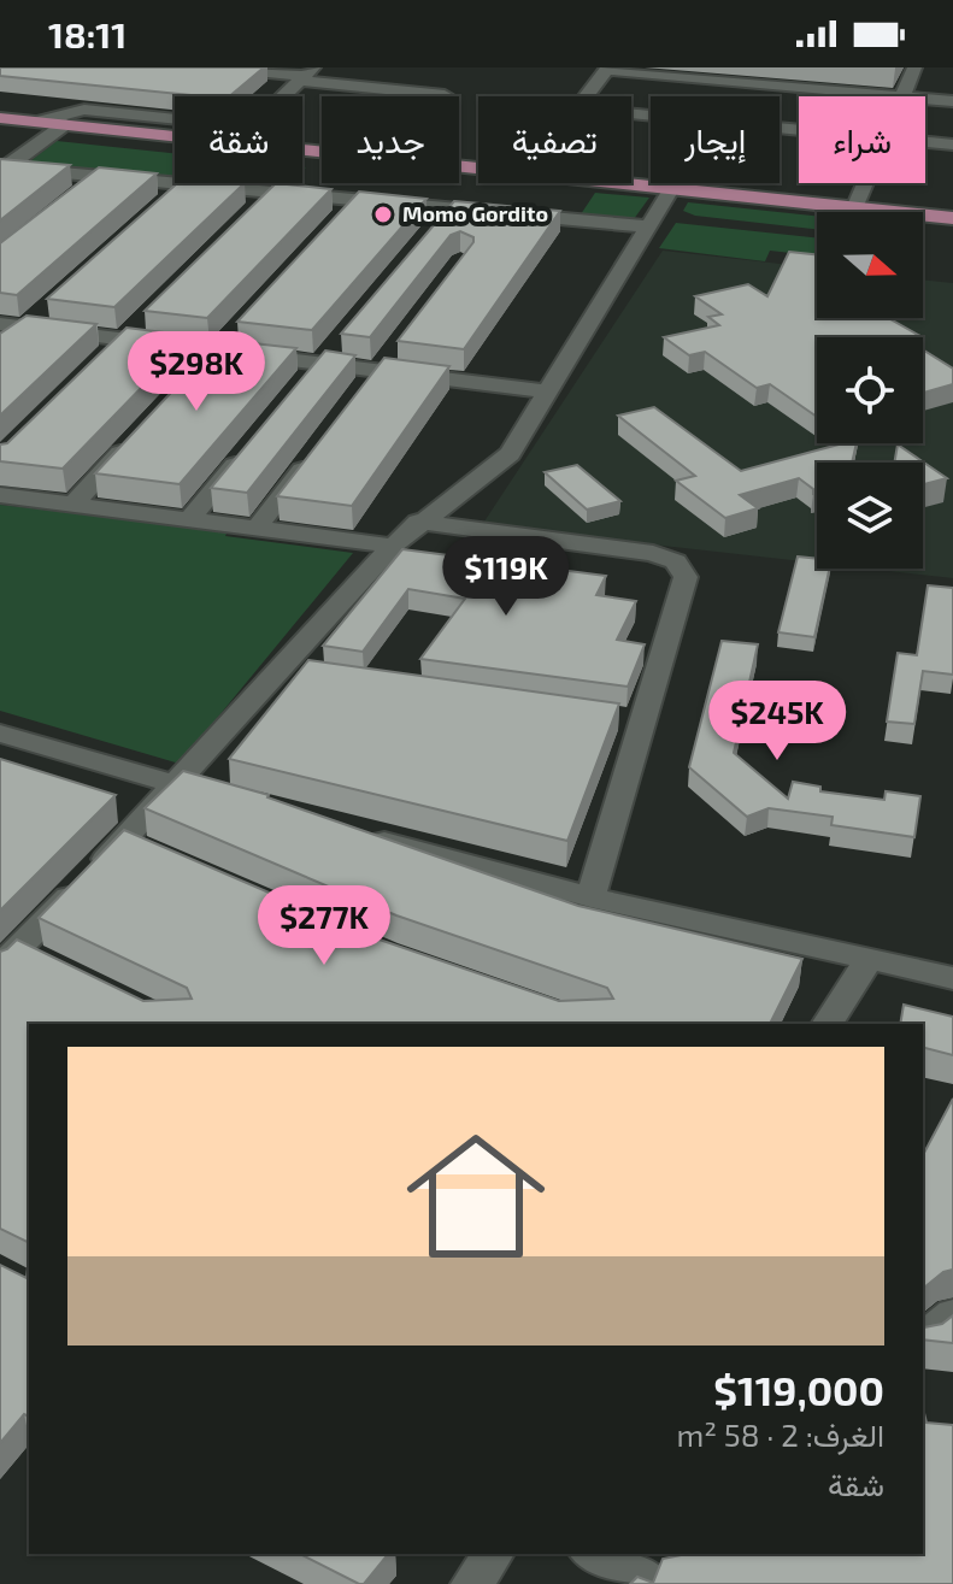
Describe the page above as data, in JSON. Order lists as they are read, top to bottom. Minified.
{"places":["Momo Gordito"],"north":"right","page":{"status":"18:11","chip":["شراء","إيجار","تصفية","جديد","شقة"],"price":["$298K","$119K","$245K","$277K"],"list":[{"name":"$119,000","note":"الغرف: 2 · 58 m² · شقة"}]}}
